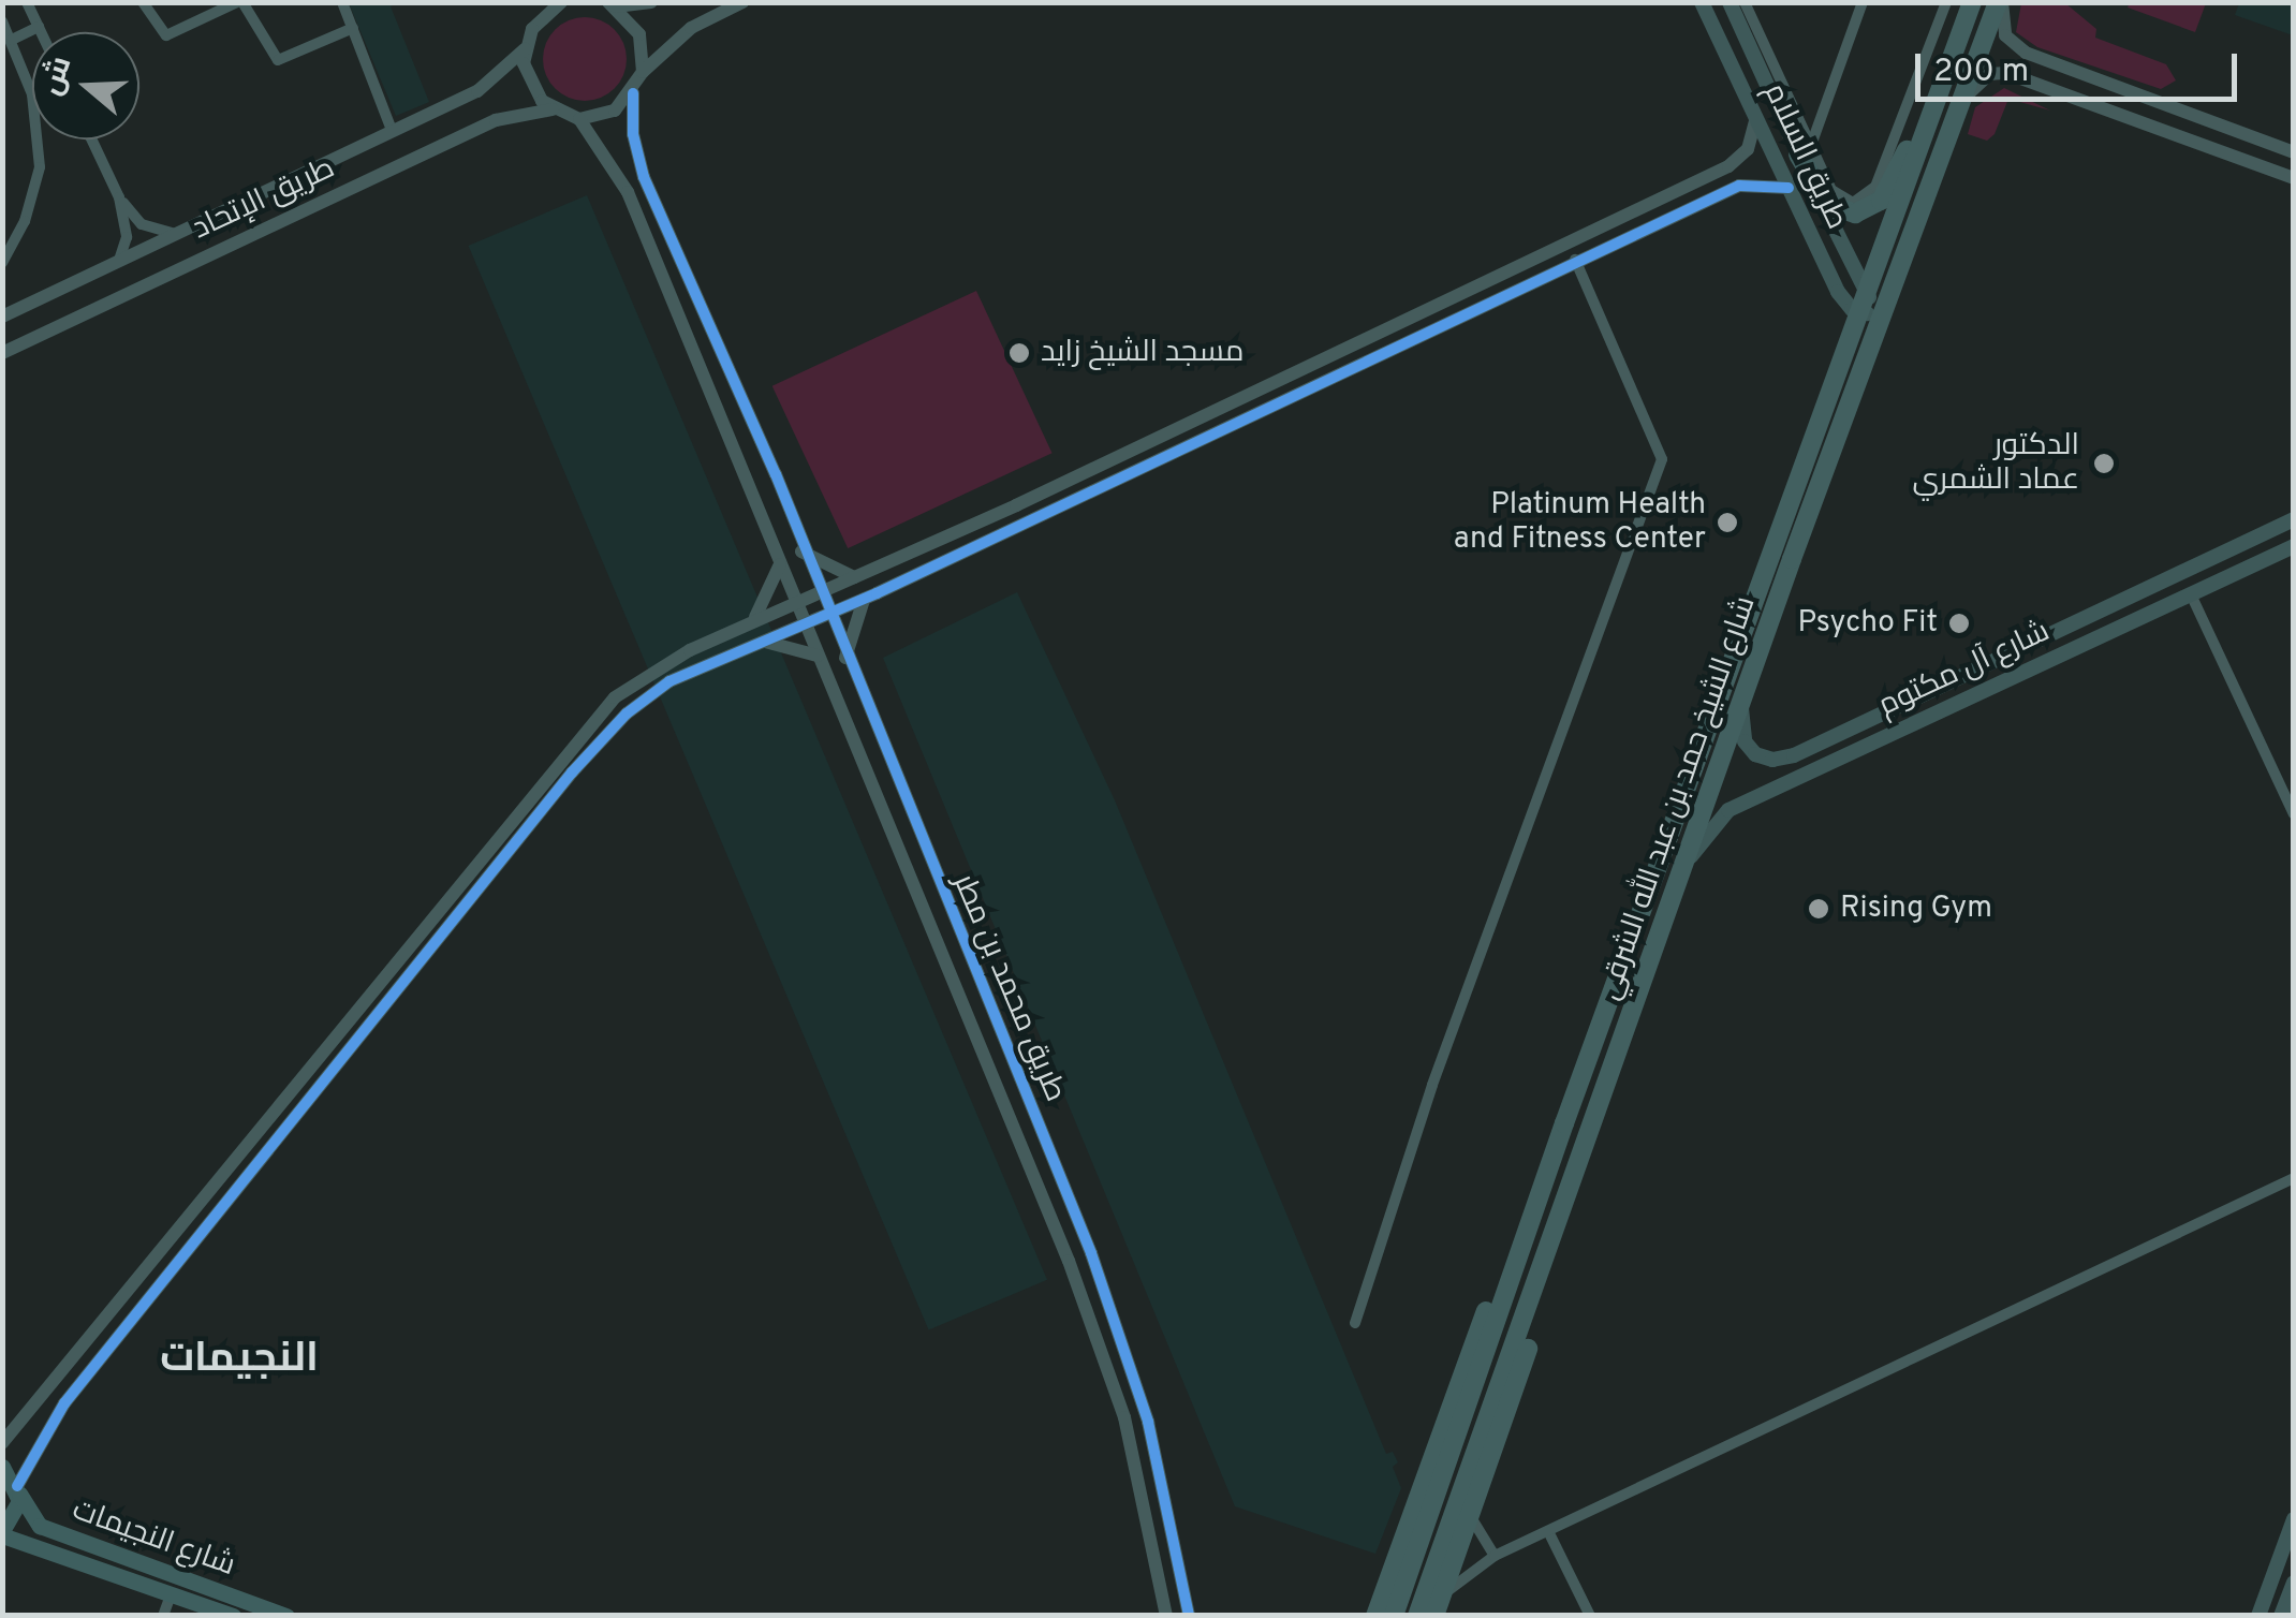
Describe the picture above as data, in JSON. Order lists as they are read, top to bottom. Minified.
{"streets":{"highway":["شارع الشيخ حمد بن عبد الله الشرقي"],"main road":["طريق السلام","شارع آل مكتوم","شارع النجيمات"],"street":["طريق اﻹتحاد","طريق محمد بن مطر"]},"crossings":[["طريق السلام","شارع الشيخ حمد بن عبد الله الشرقي"],["شارع آل مكتوم","شارع الشيخ حمد بن عبد الله الشرقي"]],"districts":["النجيمات"],"places":["مسجد الشيخ زايد","الدكتور عماد الشمري","Platinum Health and Fitness Center","Psycho Fit","Rising Gym"],"scale_bar":"200 m","north":"left"}
